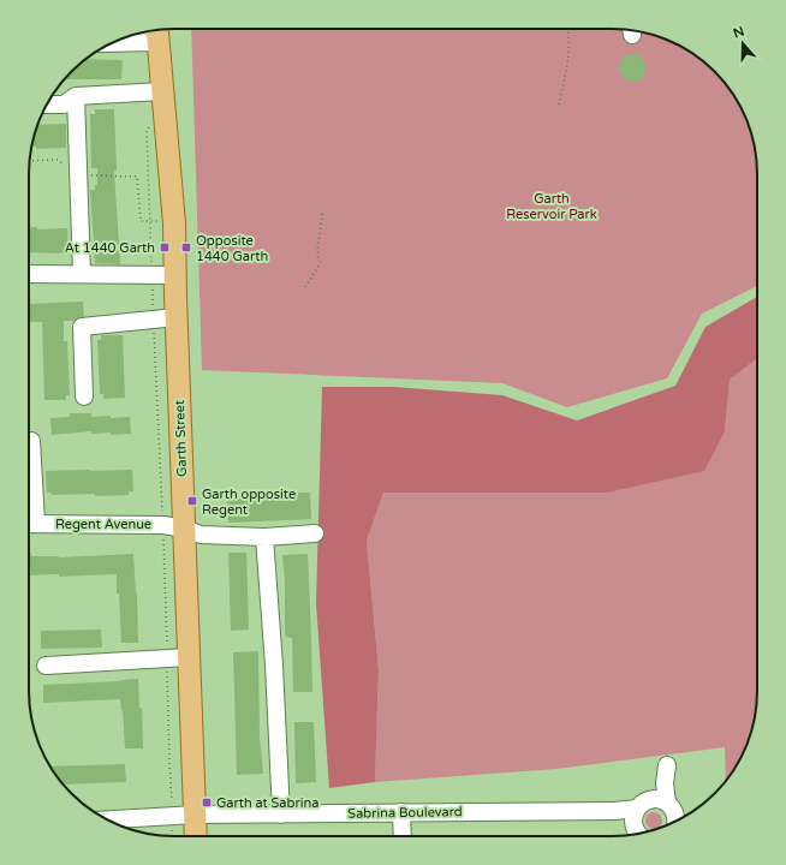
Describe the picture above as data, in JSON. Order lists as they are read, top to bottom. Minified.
{"streets":{"main road":["Garth Street"],"street":["Regent Avenue","Sabrina Boulevard"]},"crossings":[["Garth Street","Regent Avenue"],["Garth Street","Sabrina Boulevard"]],"parks":["Garth Reservoir Park"],"places":{"transit":["At 1440 Garth","Opposite 1440 Garth","Garth opposite Regent","Garth at Sabrina"]},"north":"top"}
